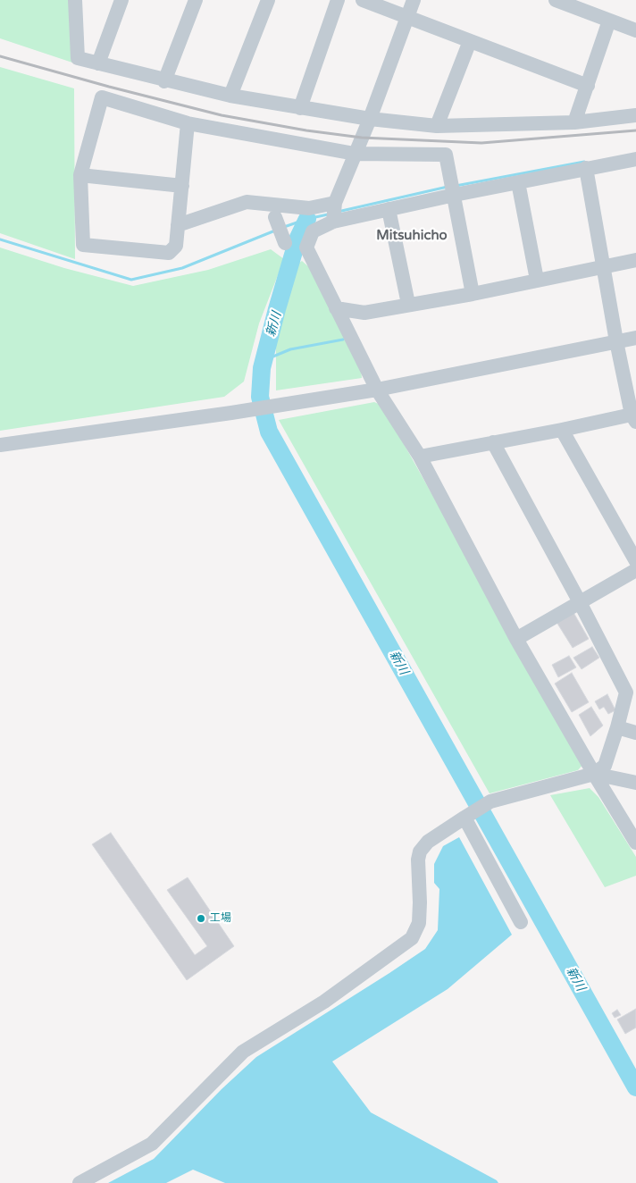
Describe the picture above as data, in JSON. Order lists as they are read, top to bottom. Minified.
{"districts":["Mitsuhicho"],"water":["新川"],"places":["工場"]}
